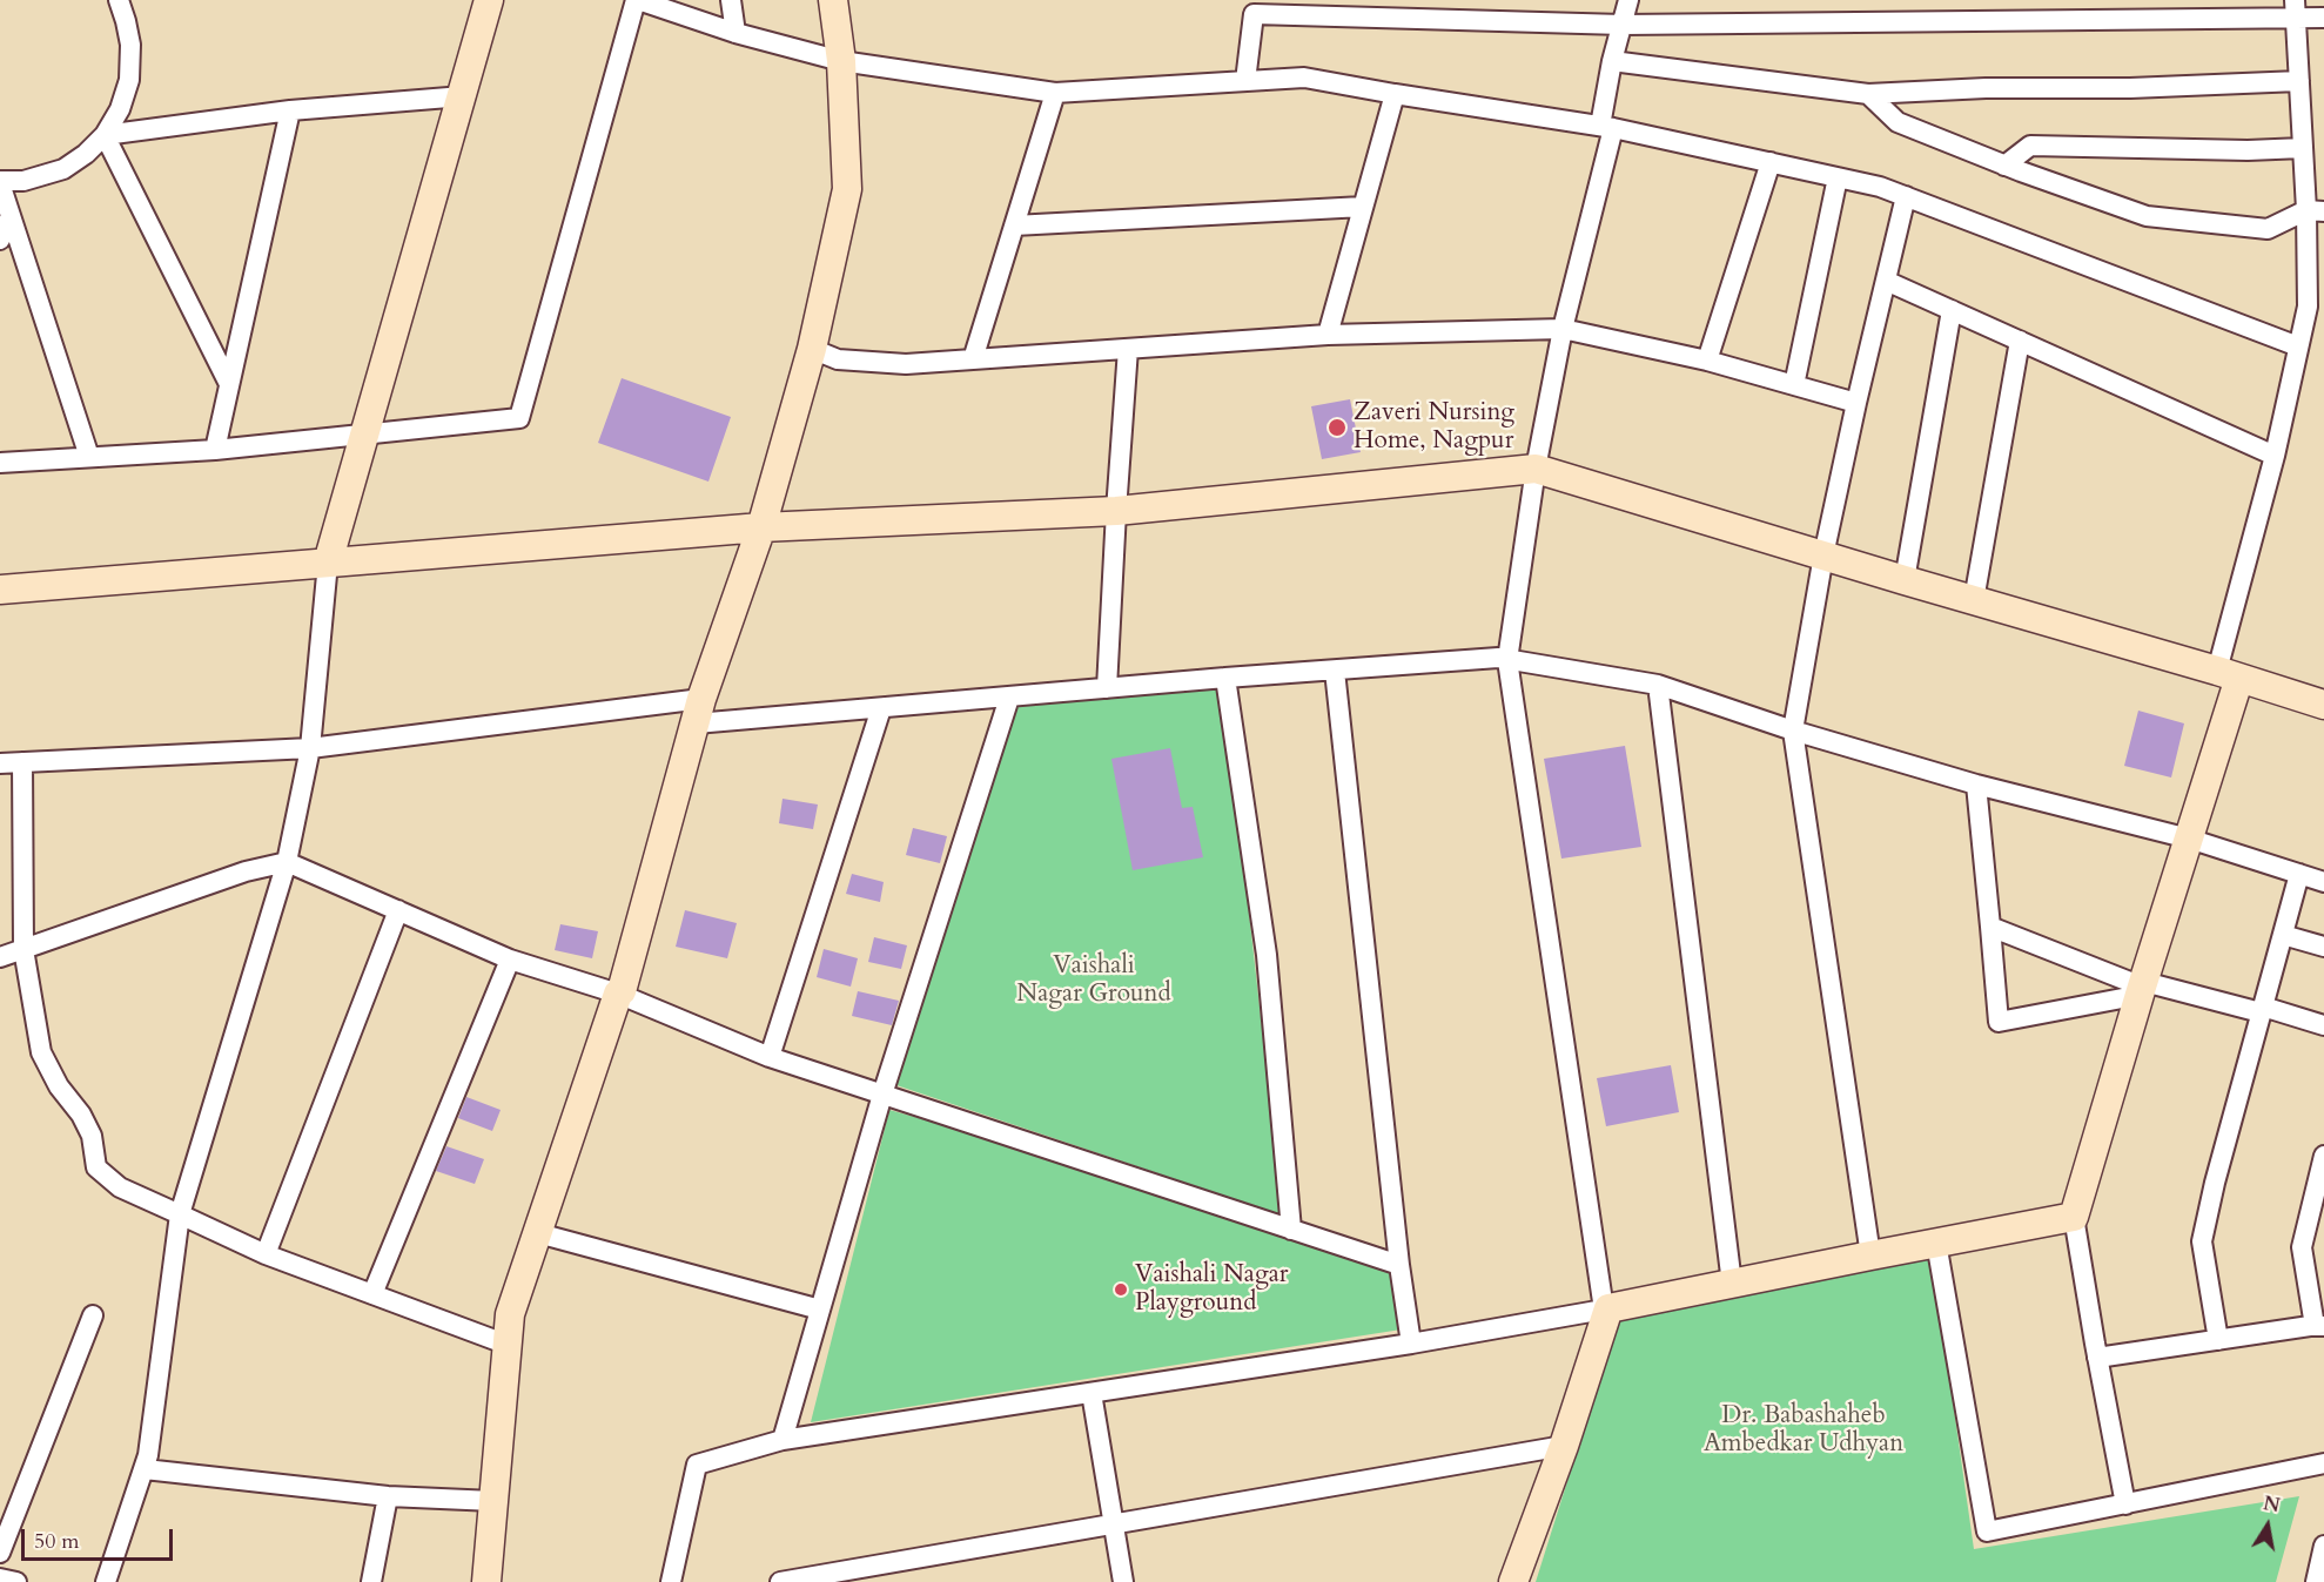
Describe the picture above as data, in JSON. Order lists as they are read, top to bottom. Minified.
{"parks":["Vaishali Nagar Ground","Dr. Babashaheb Ambedkar Udhyan"],"places":["Zaveri Nursing Home, Nagpur","Vaishali Nagar Playground"],"scale_bar":"50 m","north":"top"}
